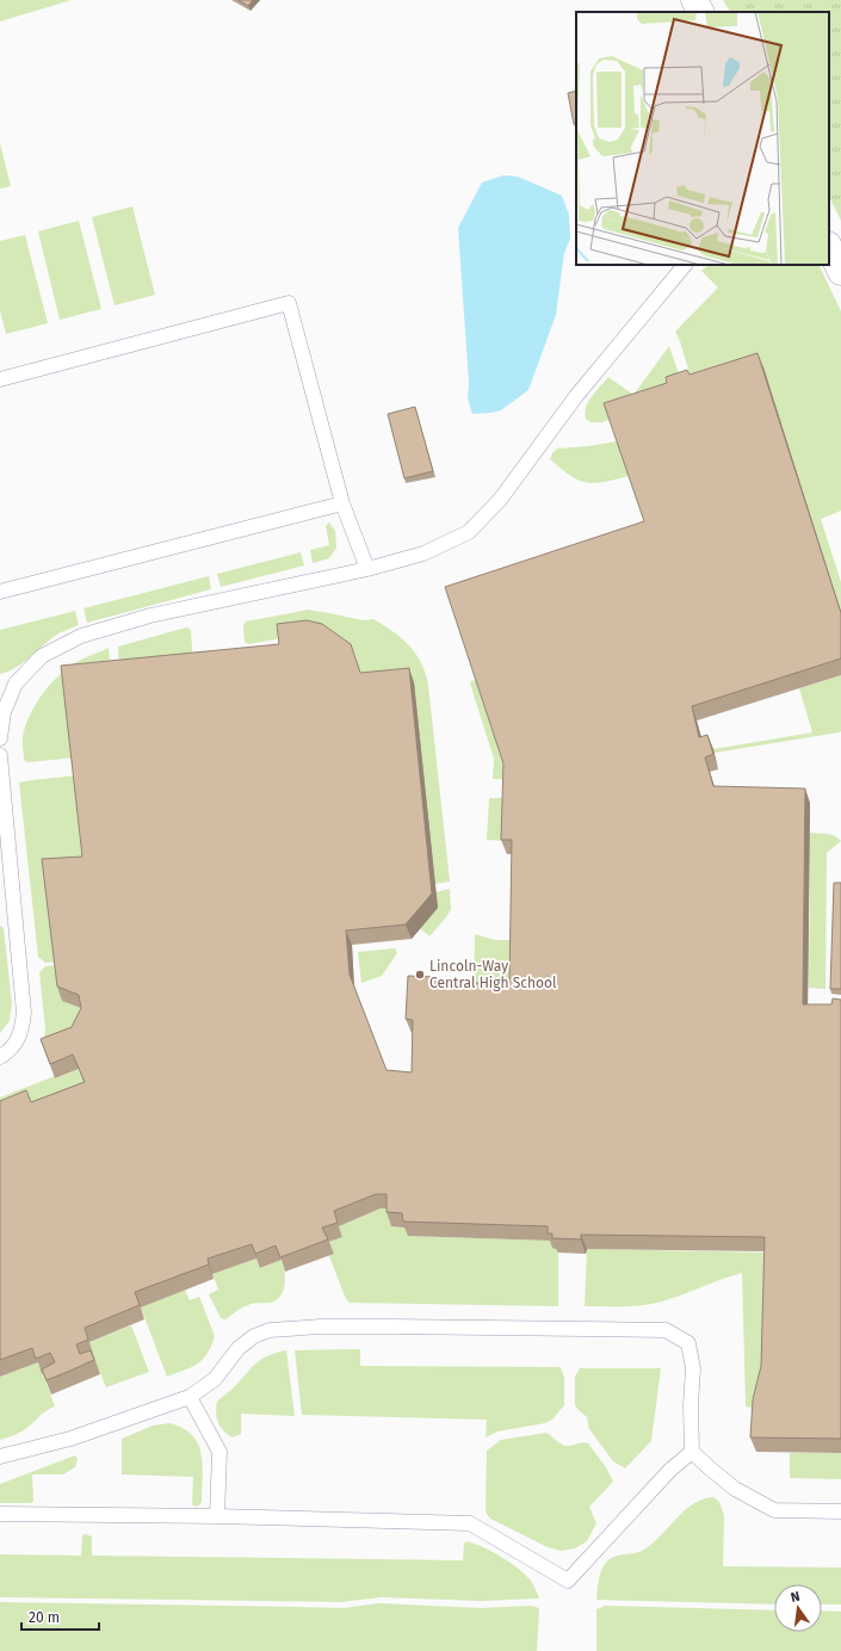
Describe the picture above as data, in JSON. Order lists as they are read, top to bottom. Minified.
{"places":["Lincoln-Way Central High School"],"scale_bar":"20 m","north":"top"}
